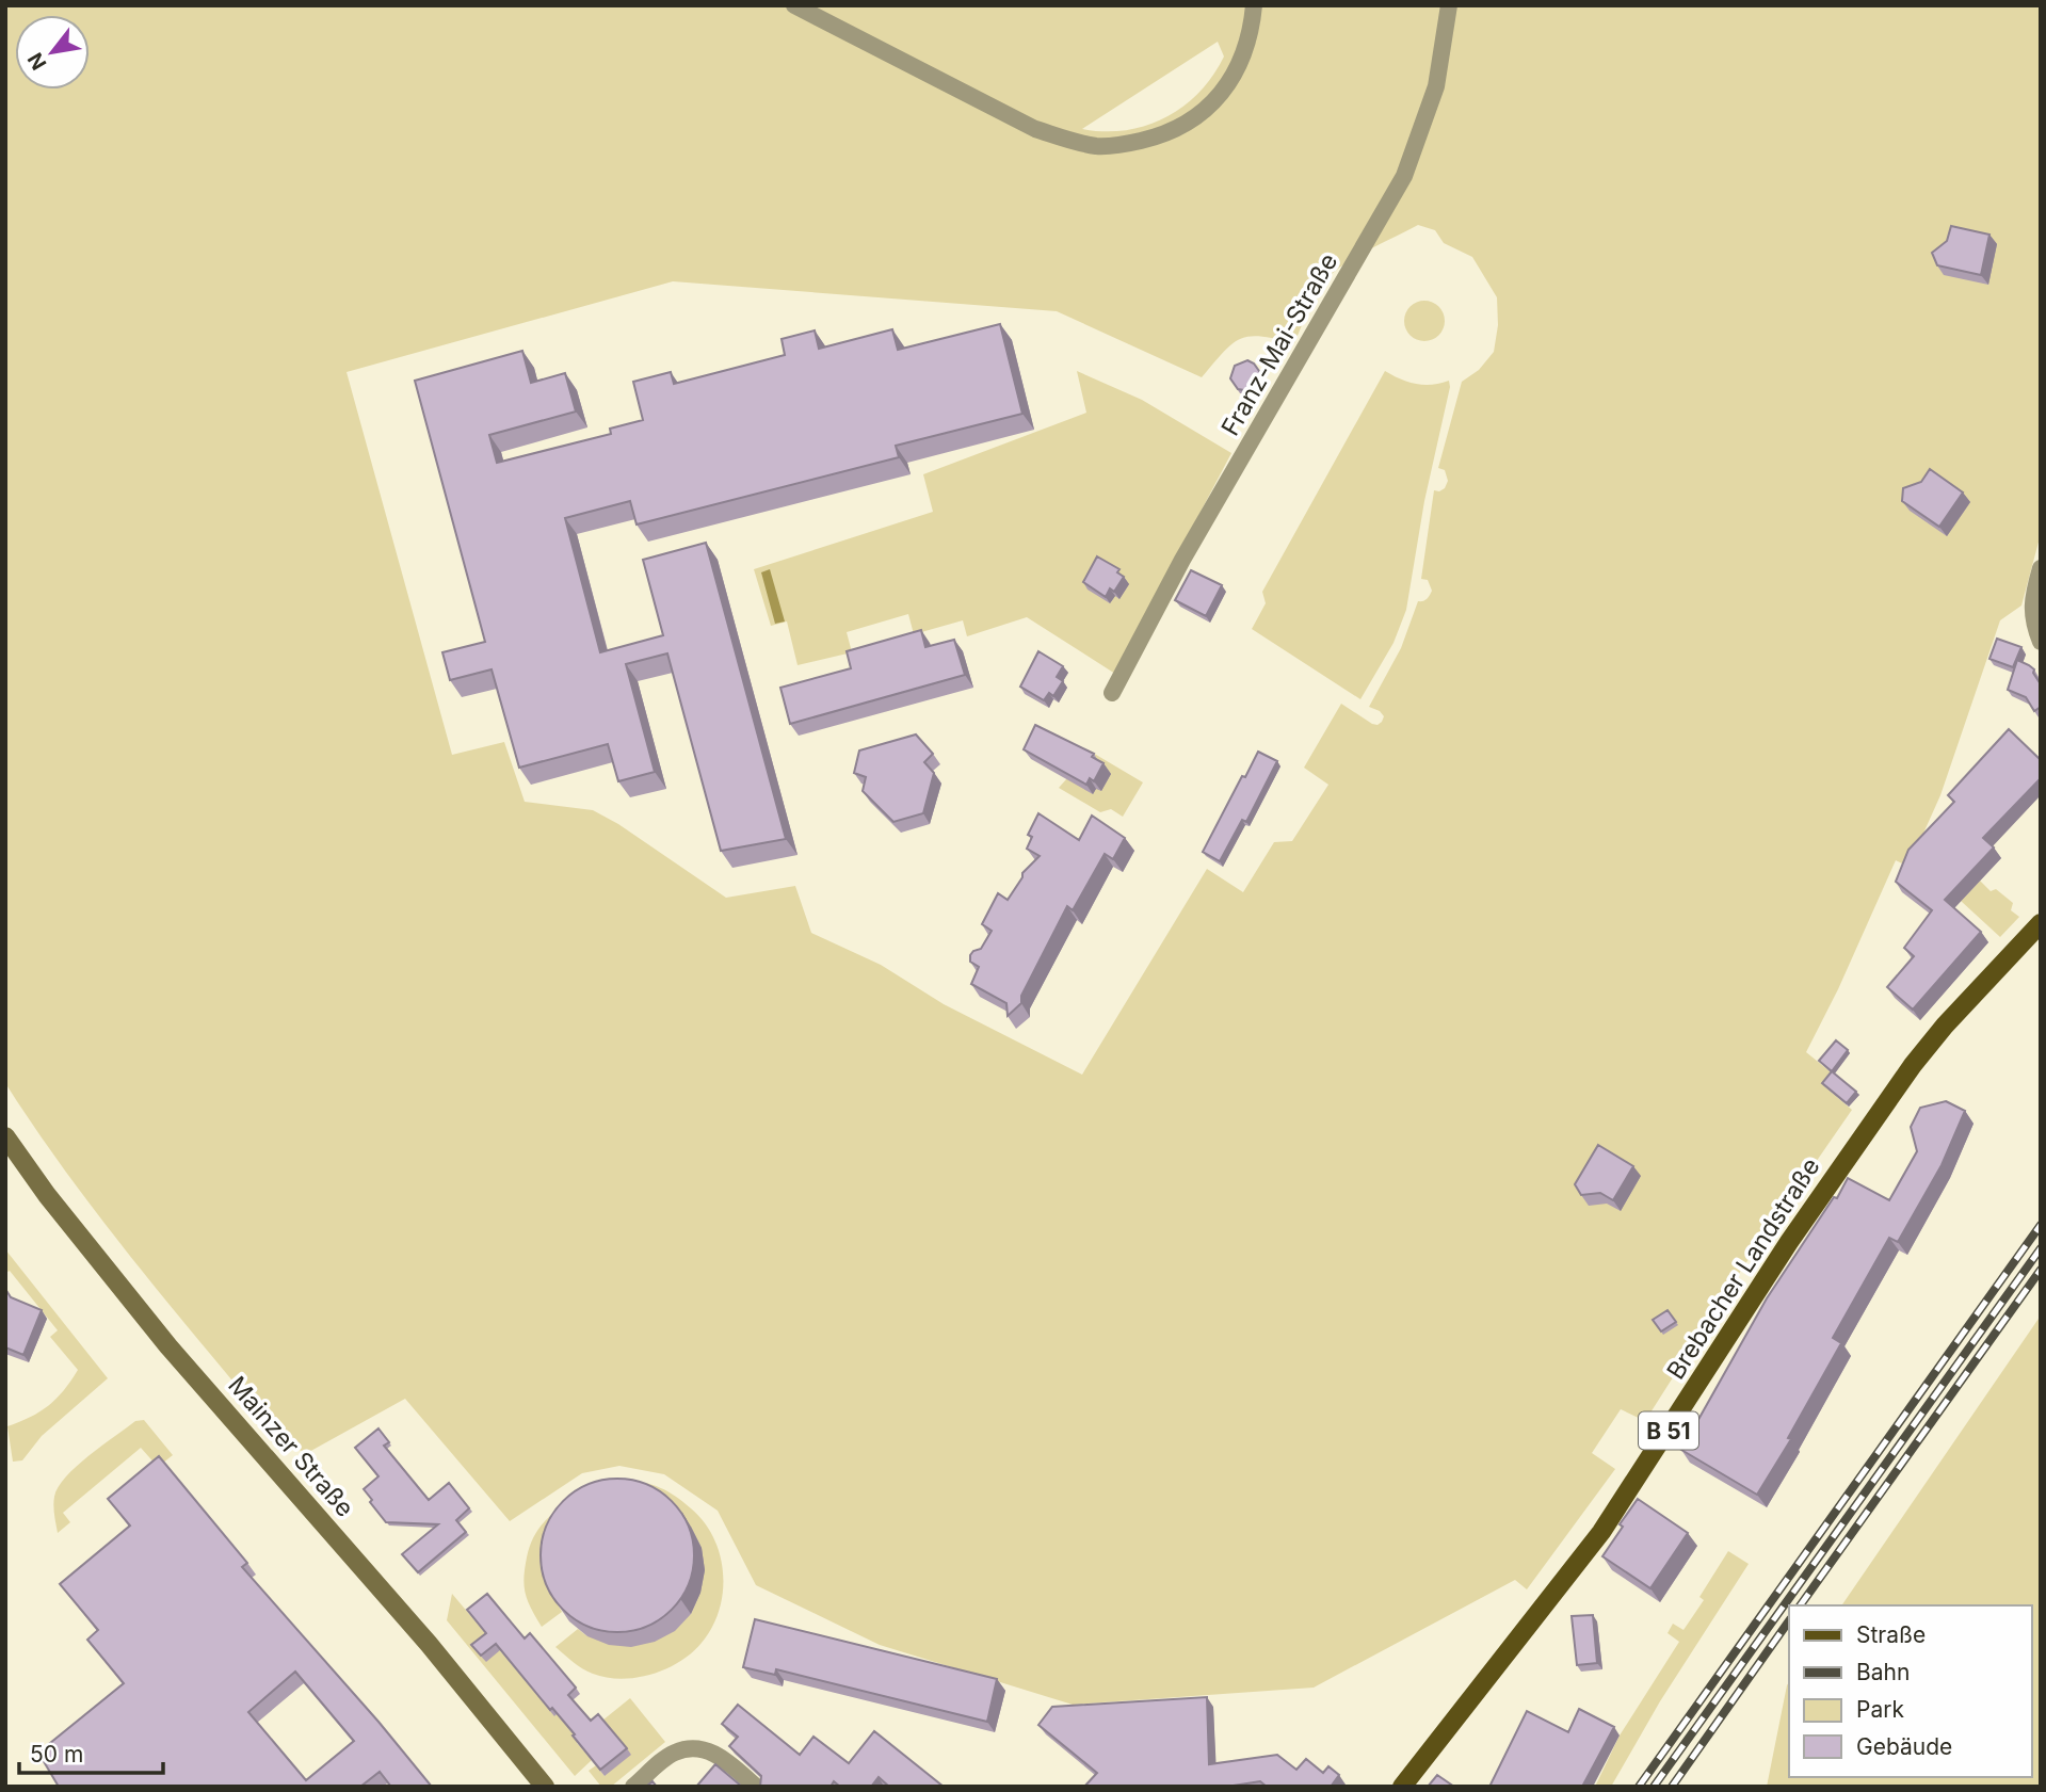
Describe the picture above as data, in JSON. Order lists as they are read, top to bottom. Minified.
{"streets":{"main road":["Brebacher Landstraße","B 51","Mainzer Straße"],"street":["Franz-Mai-Straße"]},"legend":["Straße","Bahn","Park","Gebäude"],"scale_bar":"50 m","north":"bottom left"}
